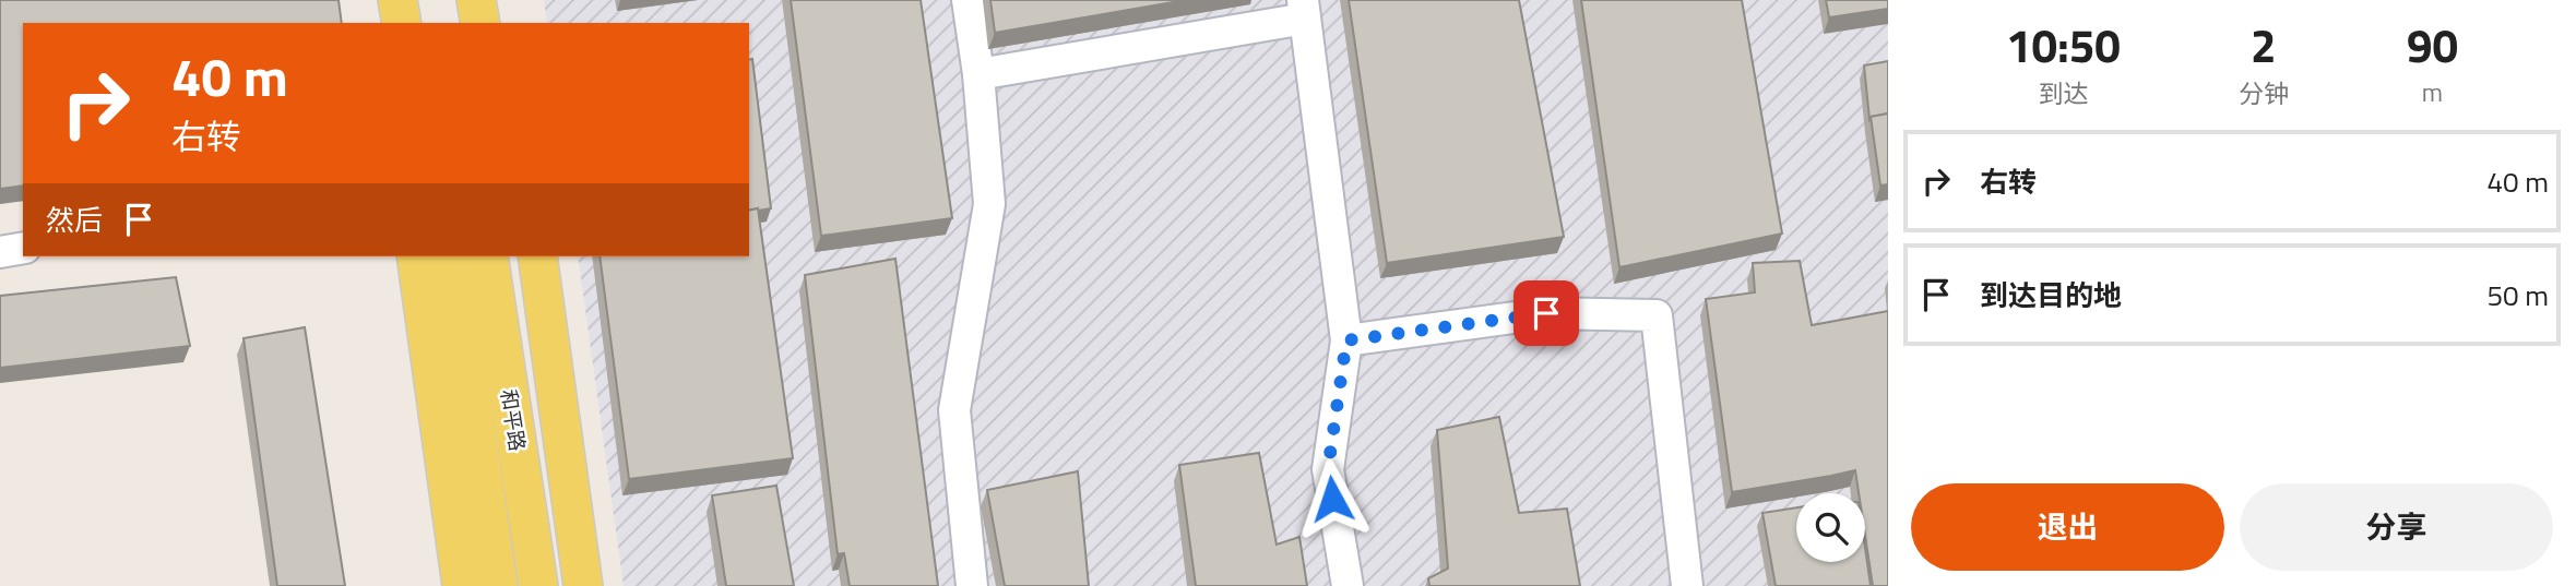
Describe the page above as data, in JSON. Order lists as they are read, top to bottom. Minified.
{"streets":{"main road":["和平路"]},"page":{"eta":["10:50","到达","2","分钟","90","m"],"turn":["40 m","右转"],"list":[{"name":"右转","value":"40 m"},{"name":"到达目的地","value":"50 m"}],"then":"然后","buttons":["退出","分享"]}}
